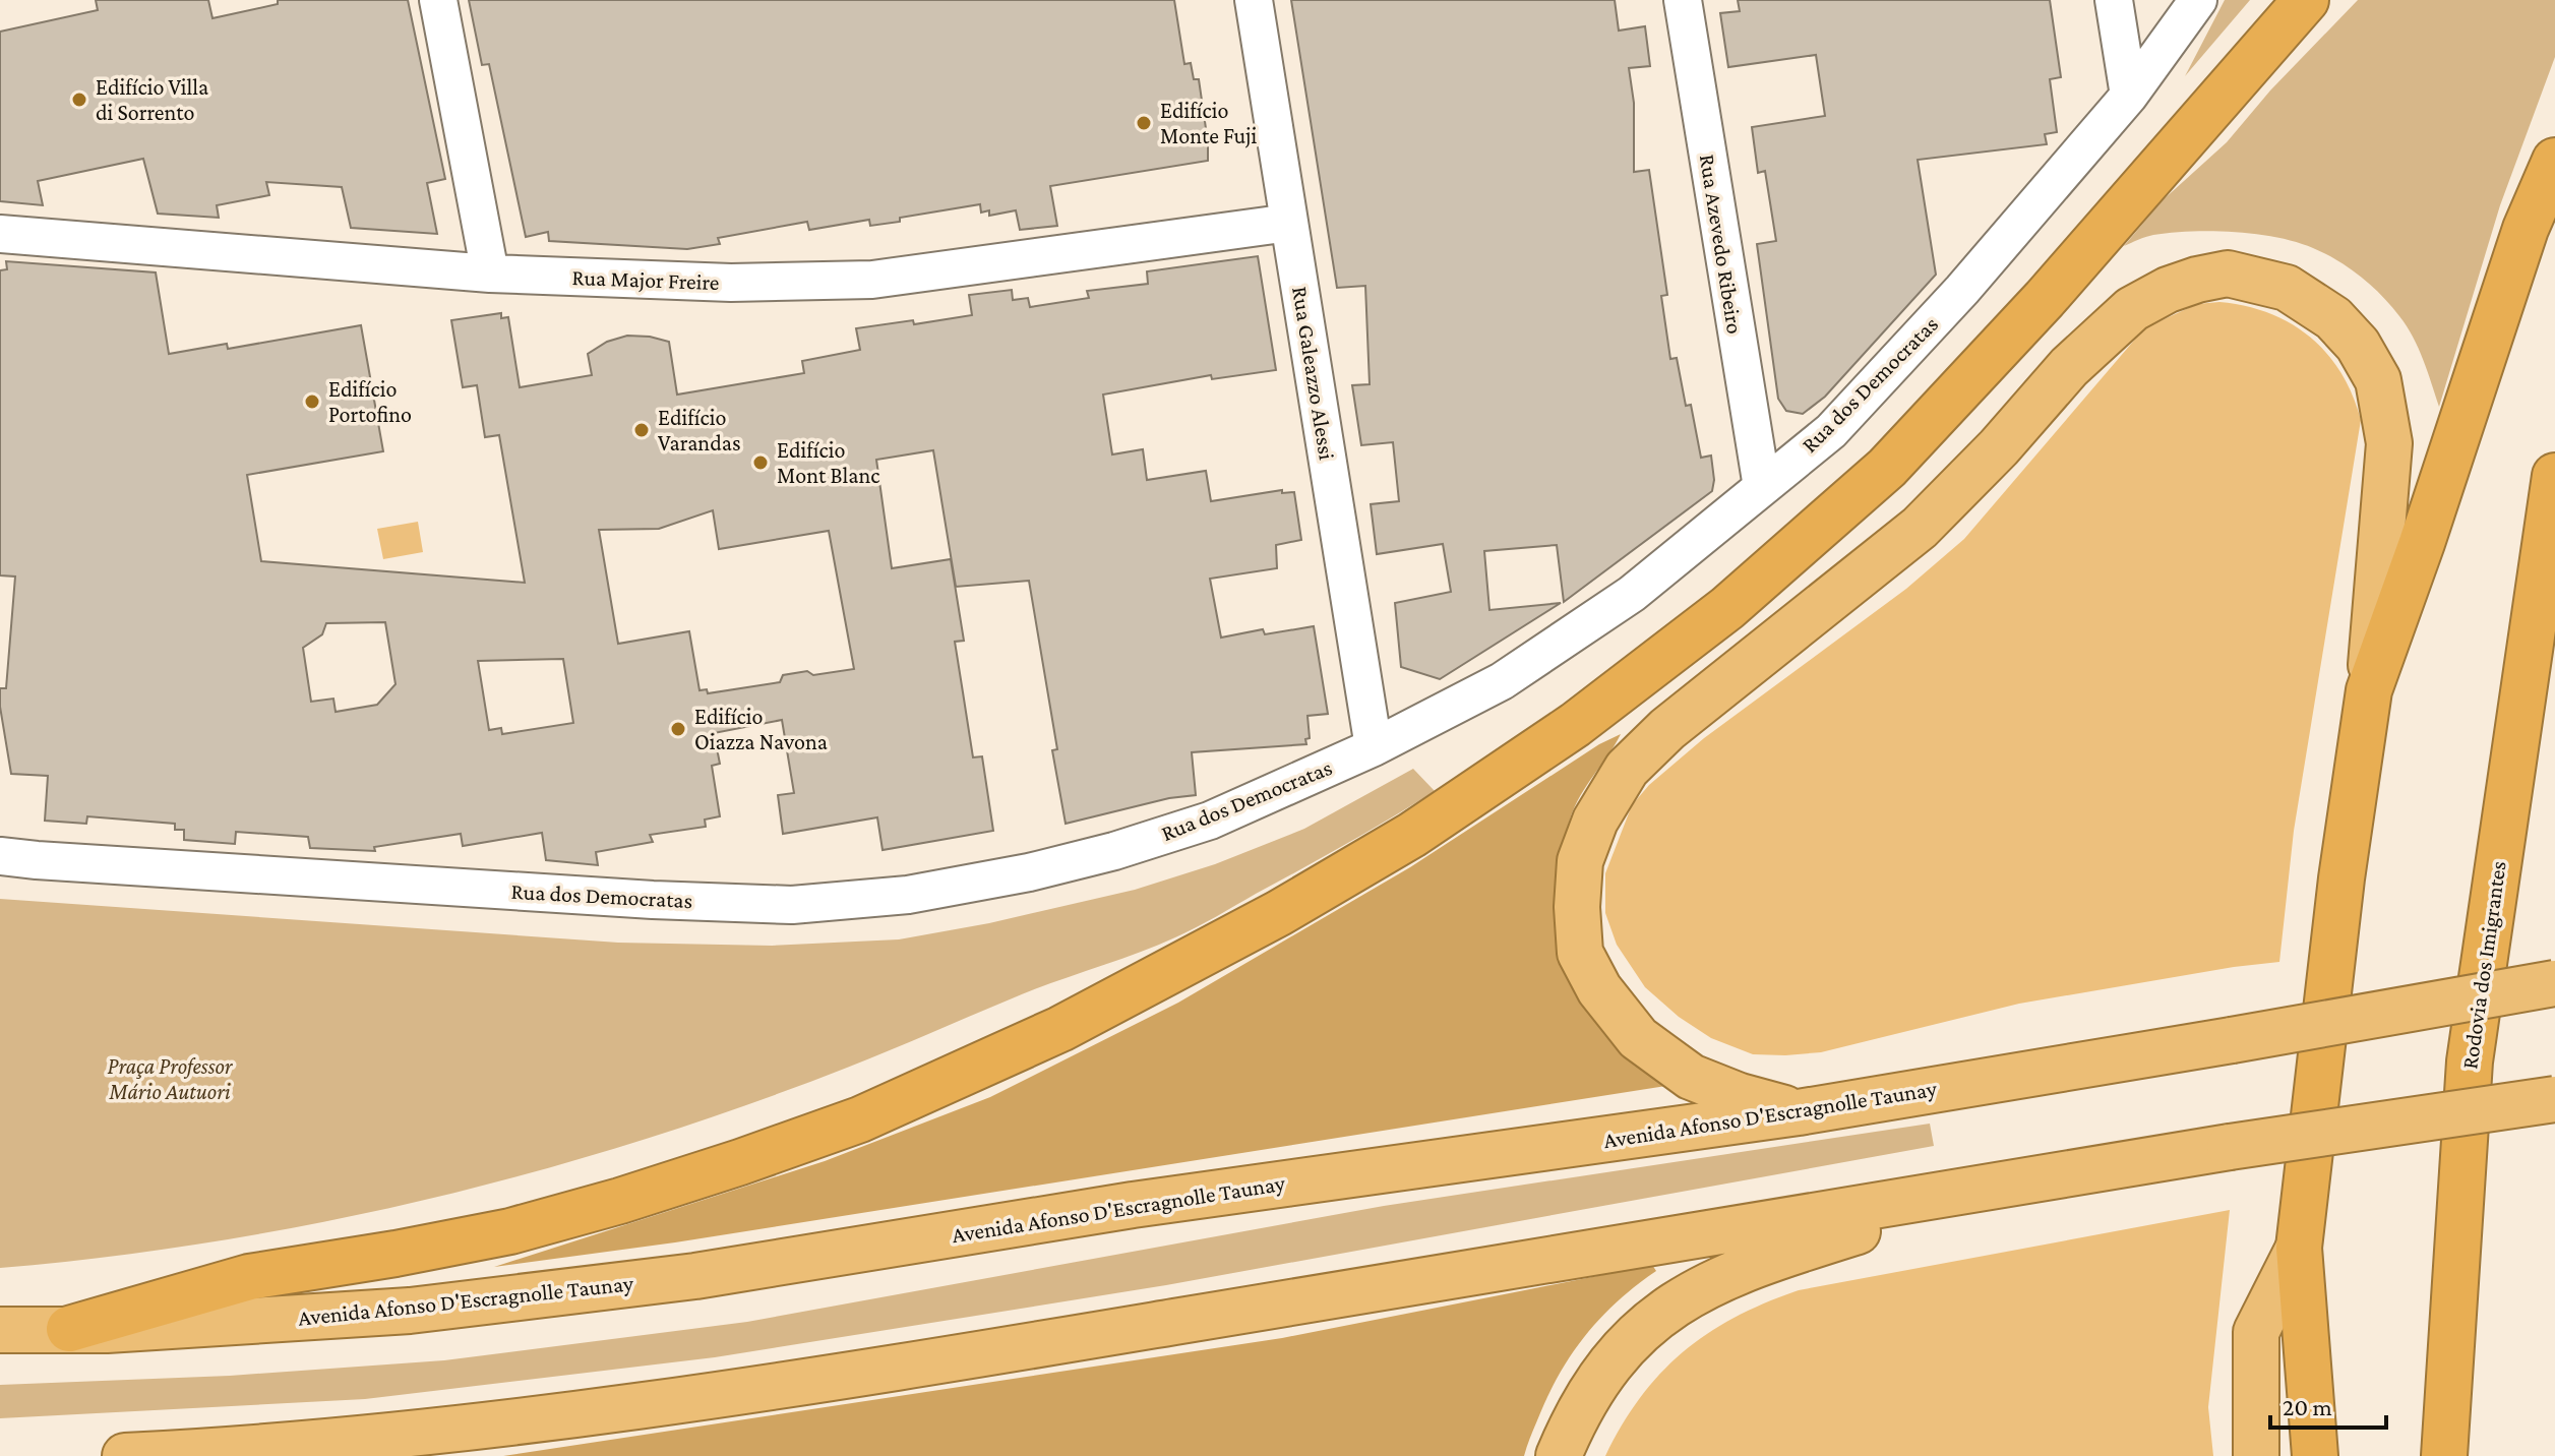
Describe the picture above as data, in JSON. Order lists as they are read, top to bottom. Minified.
{"streets":{"highway":["Rodovia dos Imigrantes","Avenida Afonso D'Escragnolle Taunay"],"street":["Rua Azevedo Ribeiro","Rua Major Freire","Rua Galeazzo Alessi","Rua dos Democratas"]},"crossings":[["Rua Azevedo Ribeiro","Rua dos Democratas"],["Rua Major Freire","Rua Galeazzo Alessi"],["Rua Galeazzo Alessi","Rua dos Democratas"]],"parks":["Praça Professor Mário Autuori"],"places":["Edifício Villa di Sorrento","Edifício Monte Fuji","Edifício Portofino","Edifício Varandas","Edifício Mont Blanc","Edifício Oiazza Navona"],"scale_bar":"20 m"}
